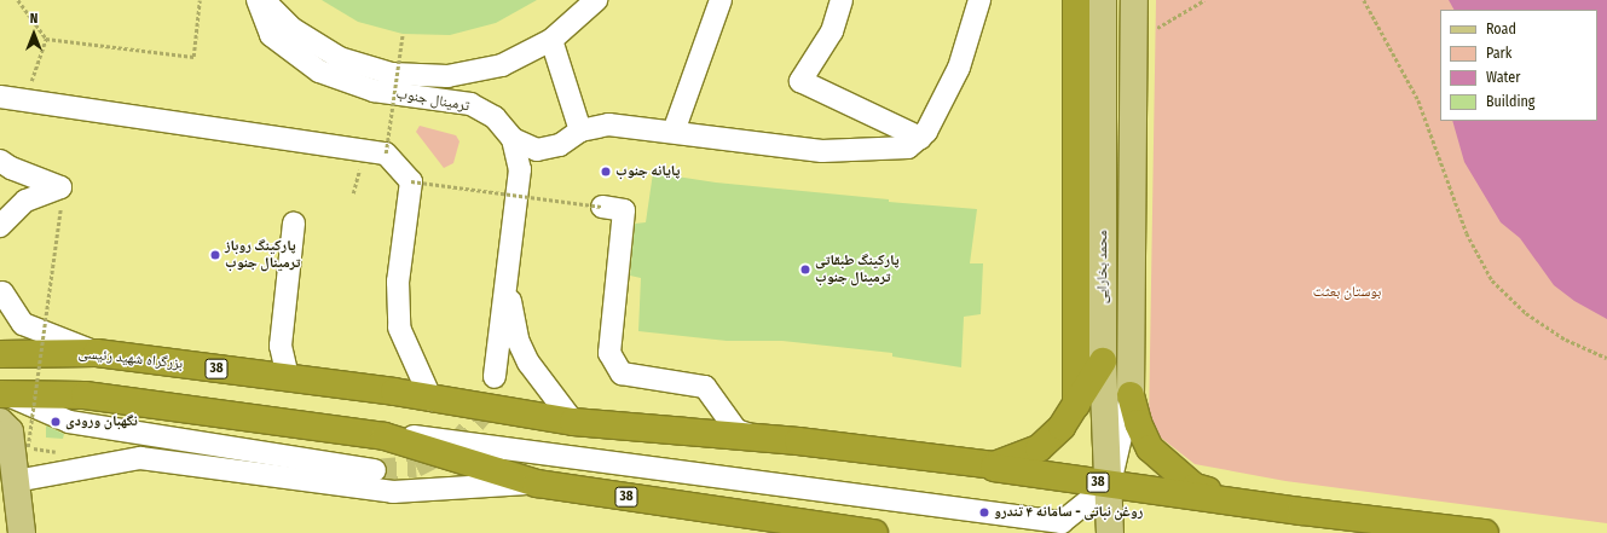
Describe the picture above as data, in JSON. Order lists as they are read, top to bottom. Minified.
{"streets":{"highway":["بزرگراه شهید رئیسی","38"],"main road":["محمد بخارایی"],"street":["ترمینال جنوب"]},"crossings":[["محمد بخارایی","38"],["بزرگراه شهید رئیسی","38"]],"parks":["بوستان بعثت"],"places":["پایانه جنوب","پارکینگ روباز ترمینال جنوب","پارکینگ طبقاتی ترمینال جنوب","نگهبان ورودی","روغن نباتی - سامانه ۴ تندرو"],"legend":["Road","Park","Water","Building"],"north":"top"}
